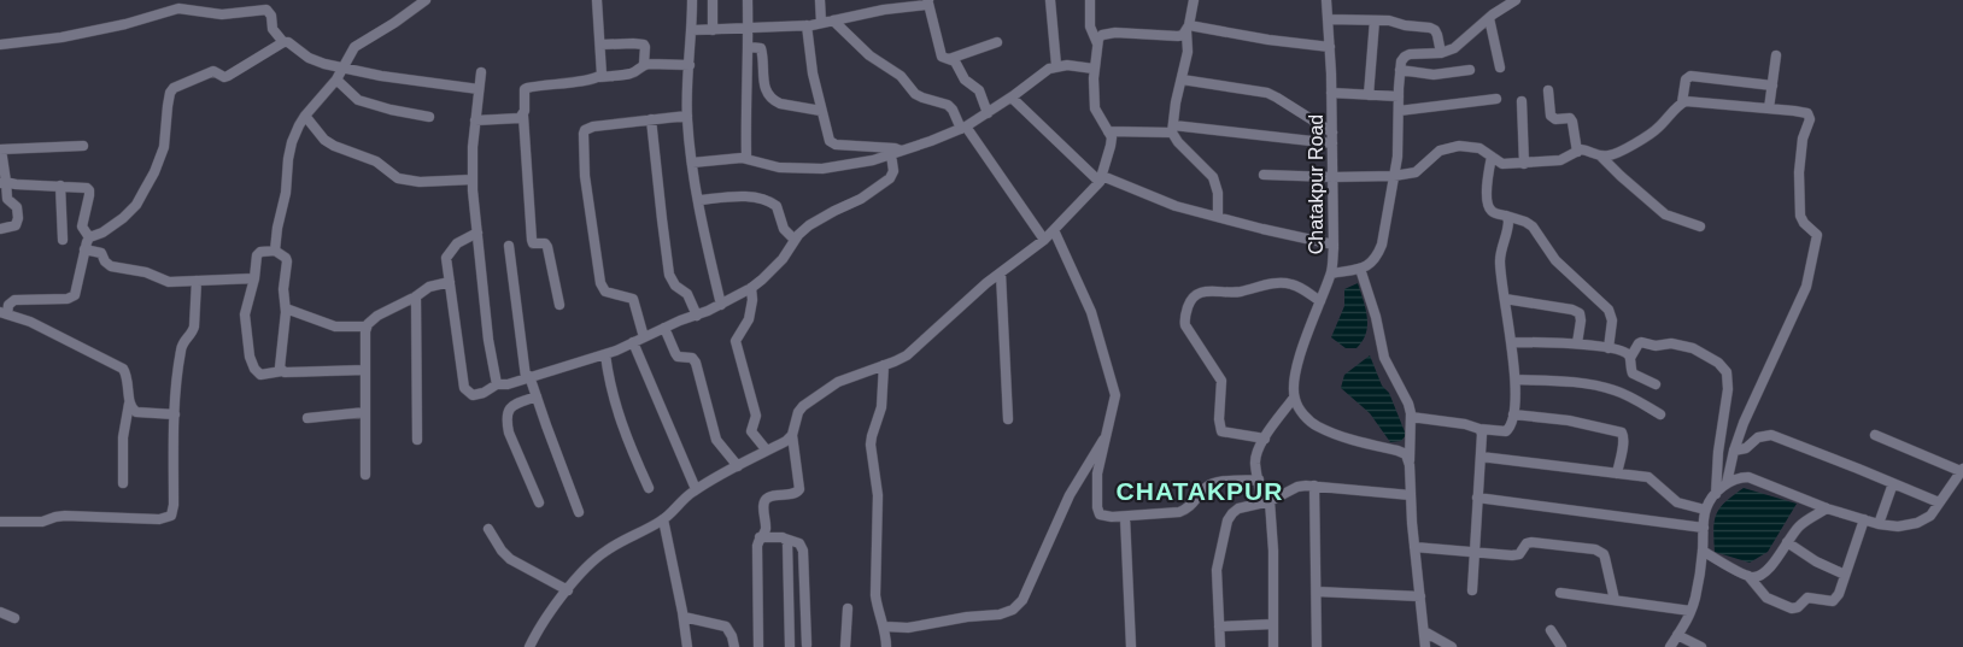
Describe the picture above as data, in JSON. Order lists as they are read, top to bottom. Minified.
{"streets":{"street":["Chatakpur Road"]},"districts":["CHATAKPUR"]}
